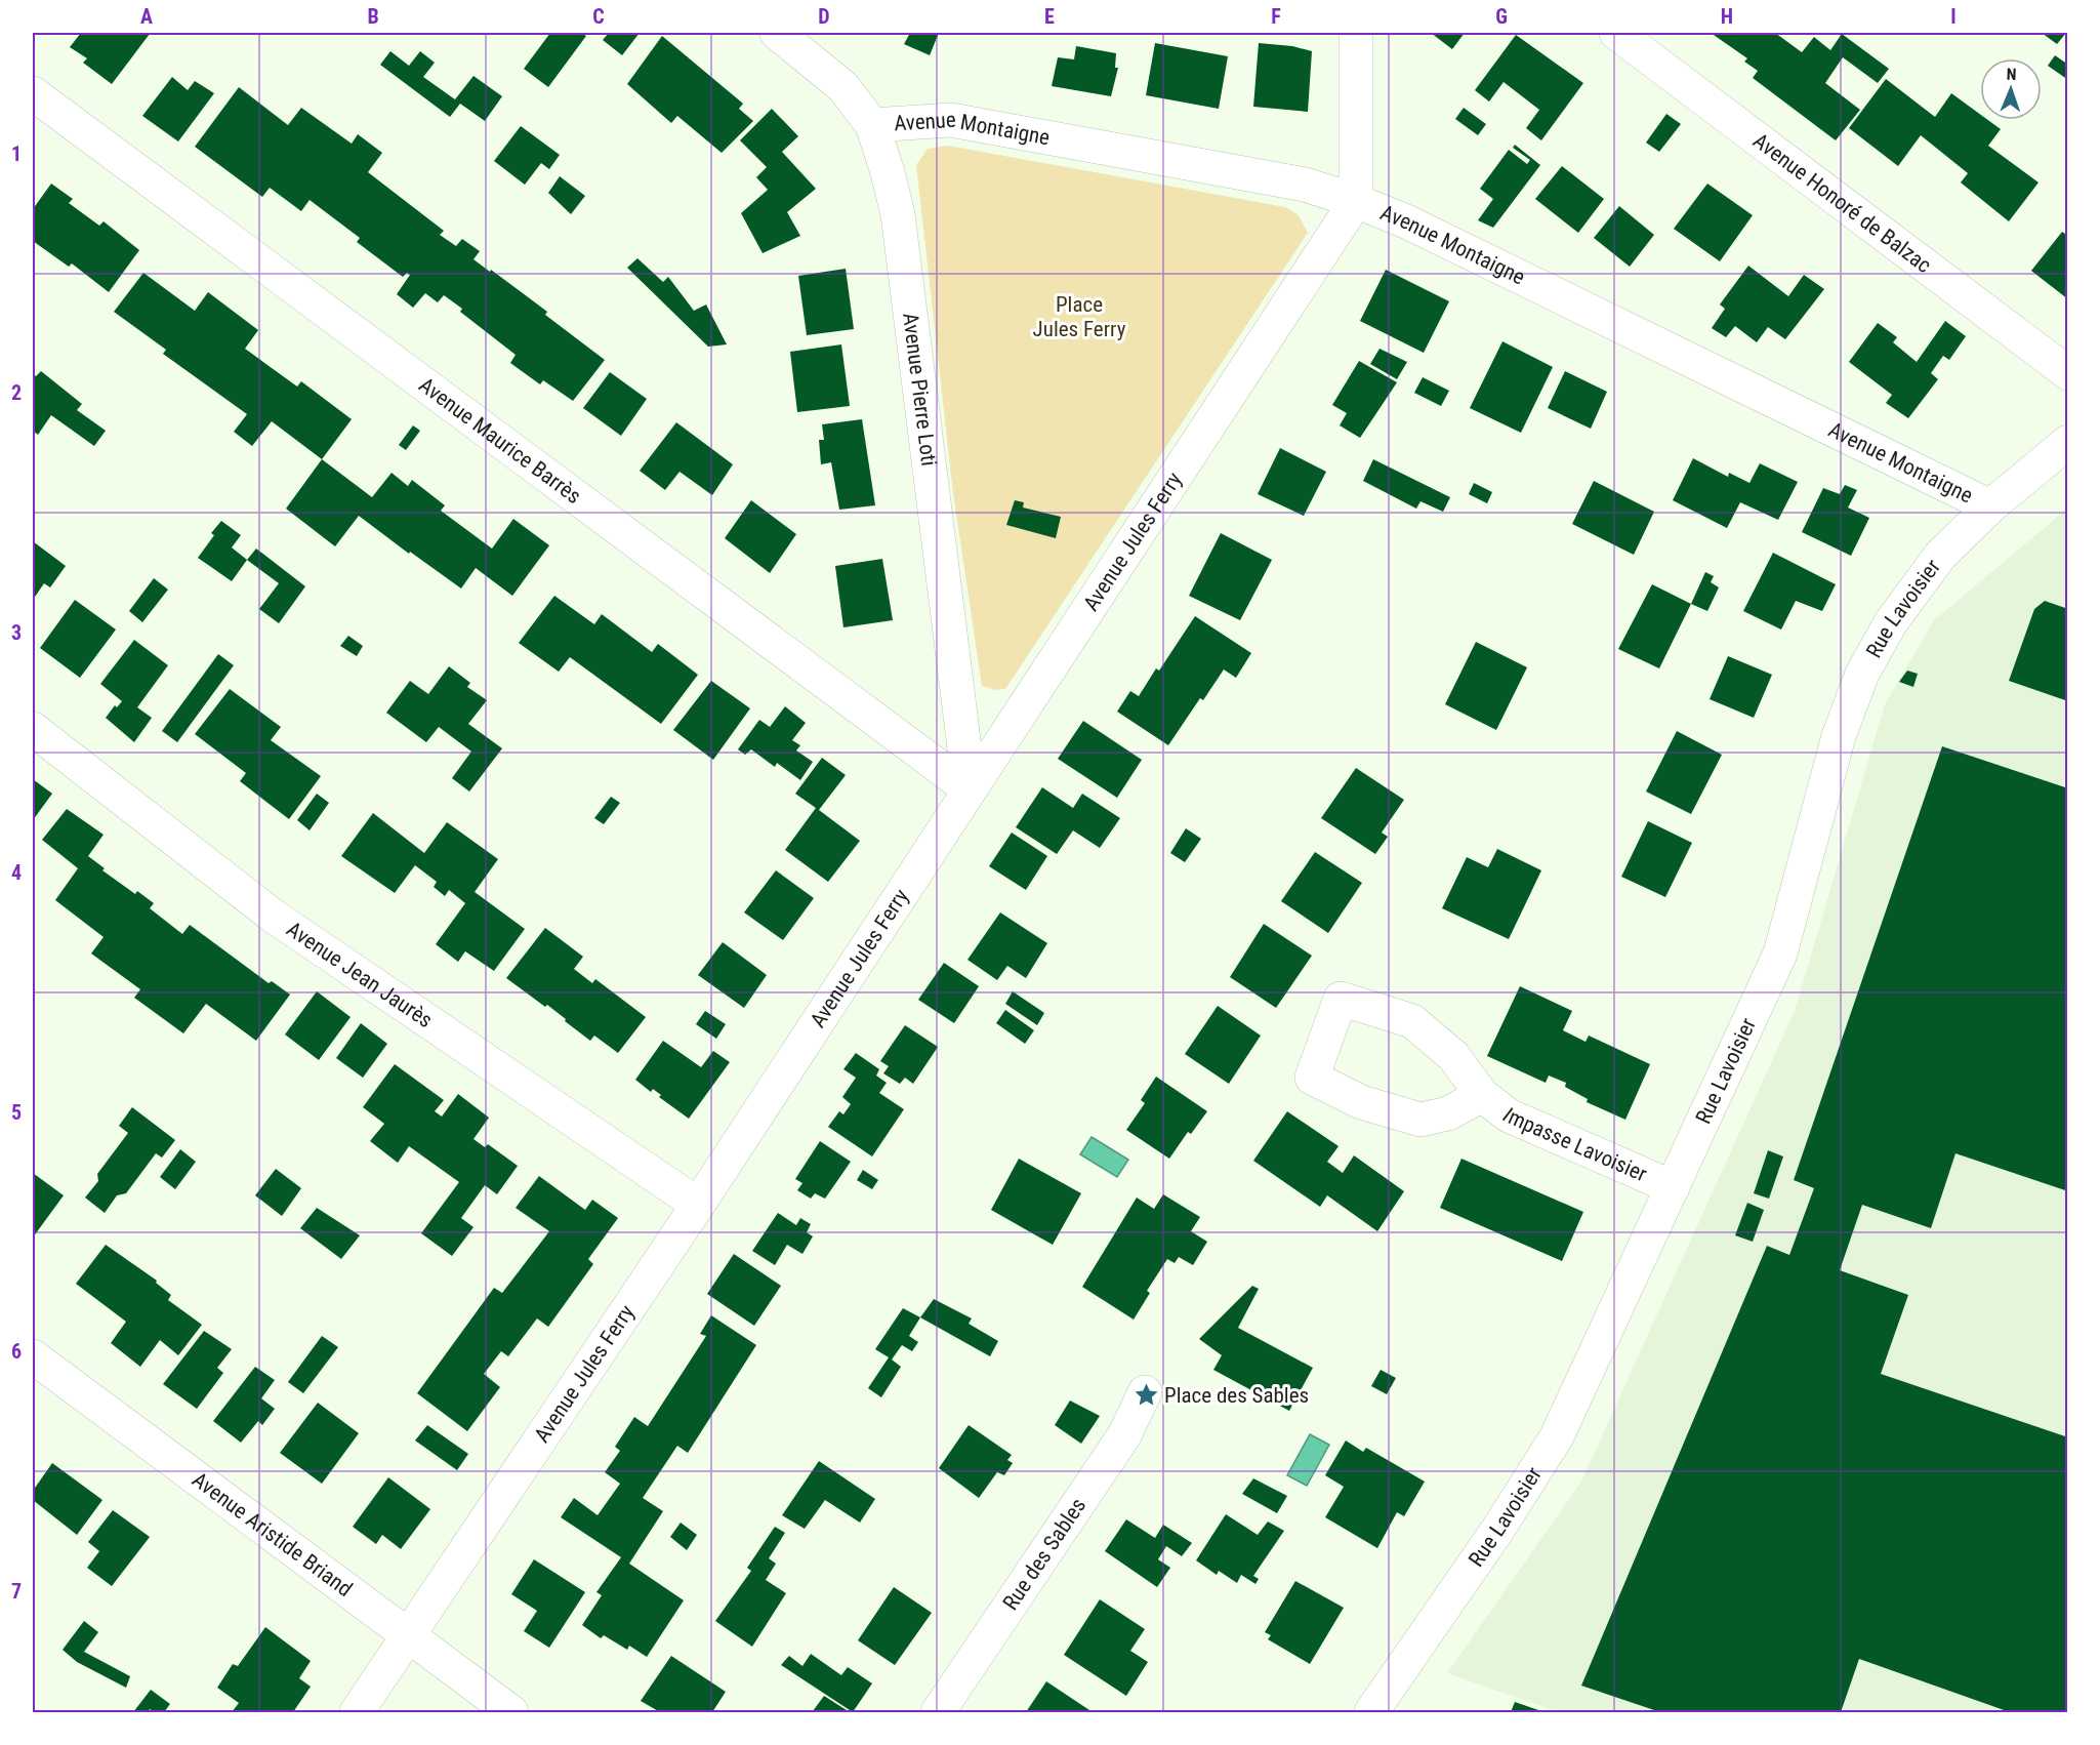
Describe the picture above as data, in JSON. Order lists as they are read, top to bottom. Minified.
{"streets":{"street":["Avenue Montaigne","Avenue Honoré de Balzac","Avenue Pierre Loti","Avenue Maurice Barrès","Avenue Jules Ferry","Rue Lavoisier","Avenue Jean Jaurès","Impasse Lavoisier","Avenue Aristide Briand","Rue des Sables"]},"crossings":[["Avenue Montaigne","Avenue Pierre Loti"],["Avenue Montaigne","Avenue Jules Ferry"],["Avenue Montaigne","Rue Lavoisier"],["Avenue Pierre Loti","Avenue Maurice Barrès"],["Avenue Pierre Loti","Avenue Jules Ferry"],["Avenue Maurice Barrès","Avenue Jules Ferry"],["Avenue Jules Ferry","Avenue Jean Jaurès"],["Avenue Jules Ferry","Avenue Aristide Briand"],["Rue Lavoisier","Impasse Lavoisier"]],"parks":["Place Jules Ferry"],"places":{"place":["Place des Sables"]},"north":"top","grid":{"columns":["A","B","C","D","E","F","G","H","I"],"rows":["1","2","3","4","5","6","7"]}}
